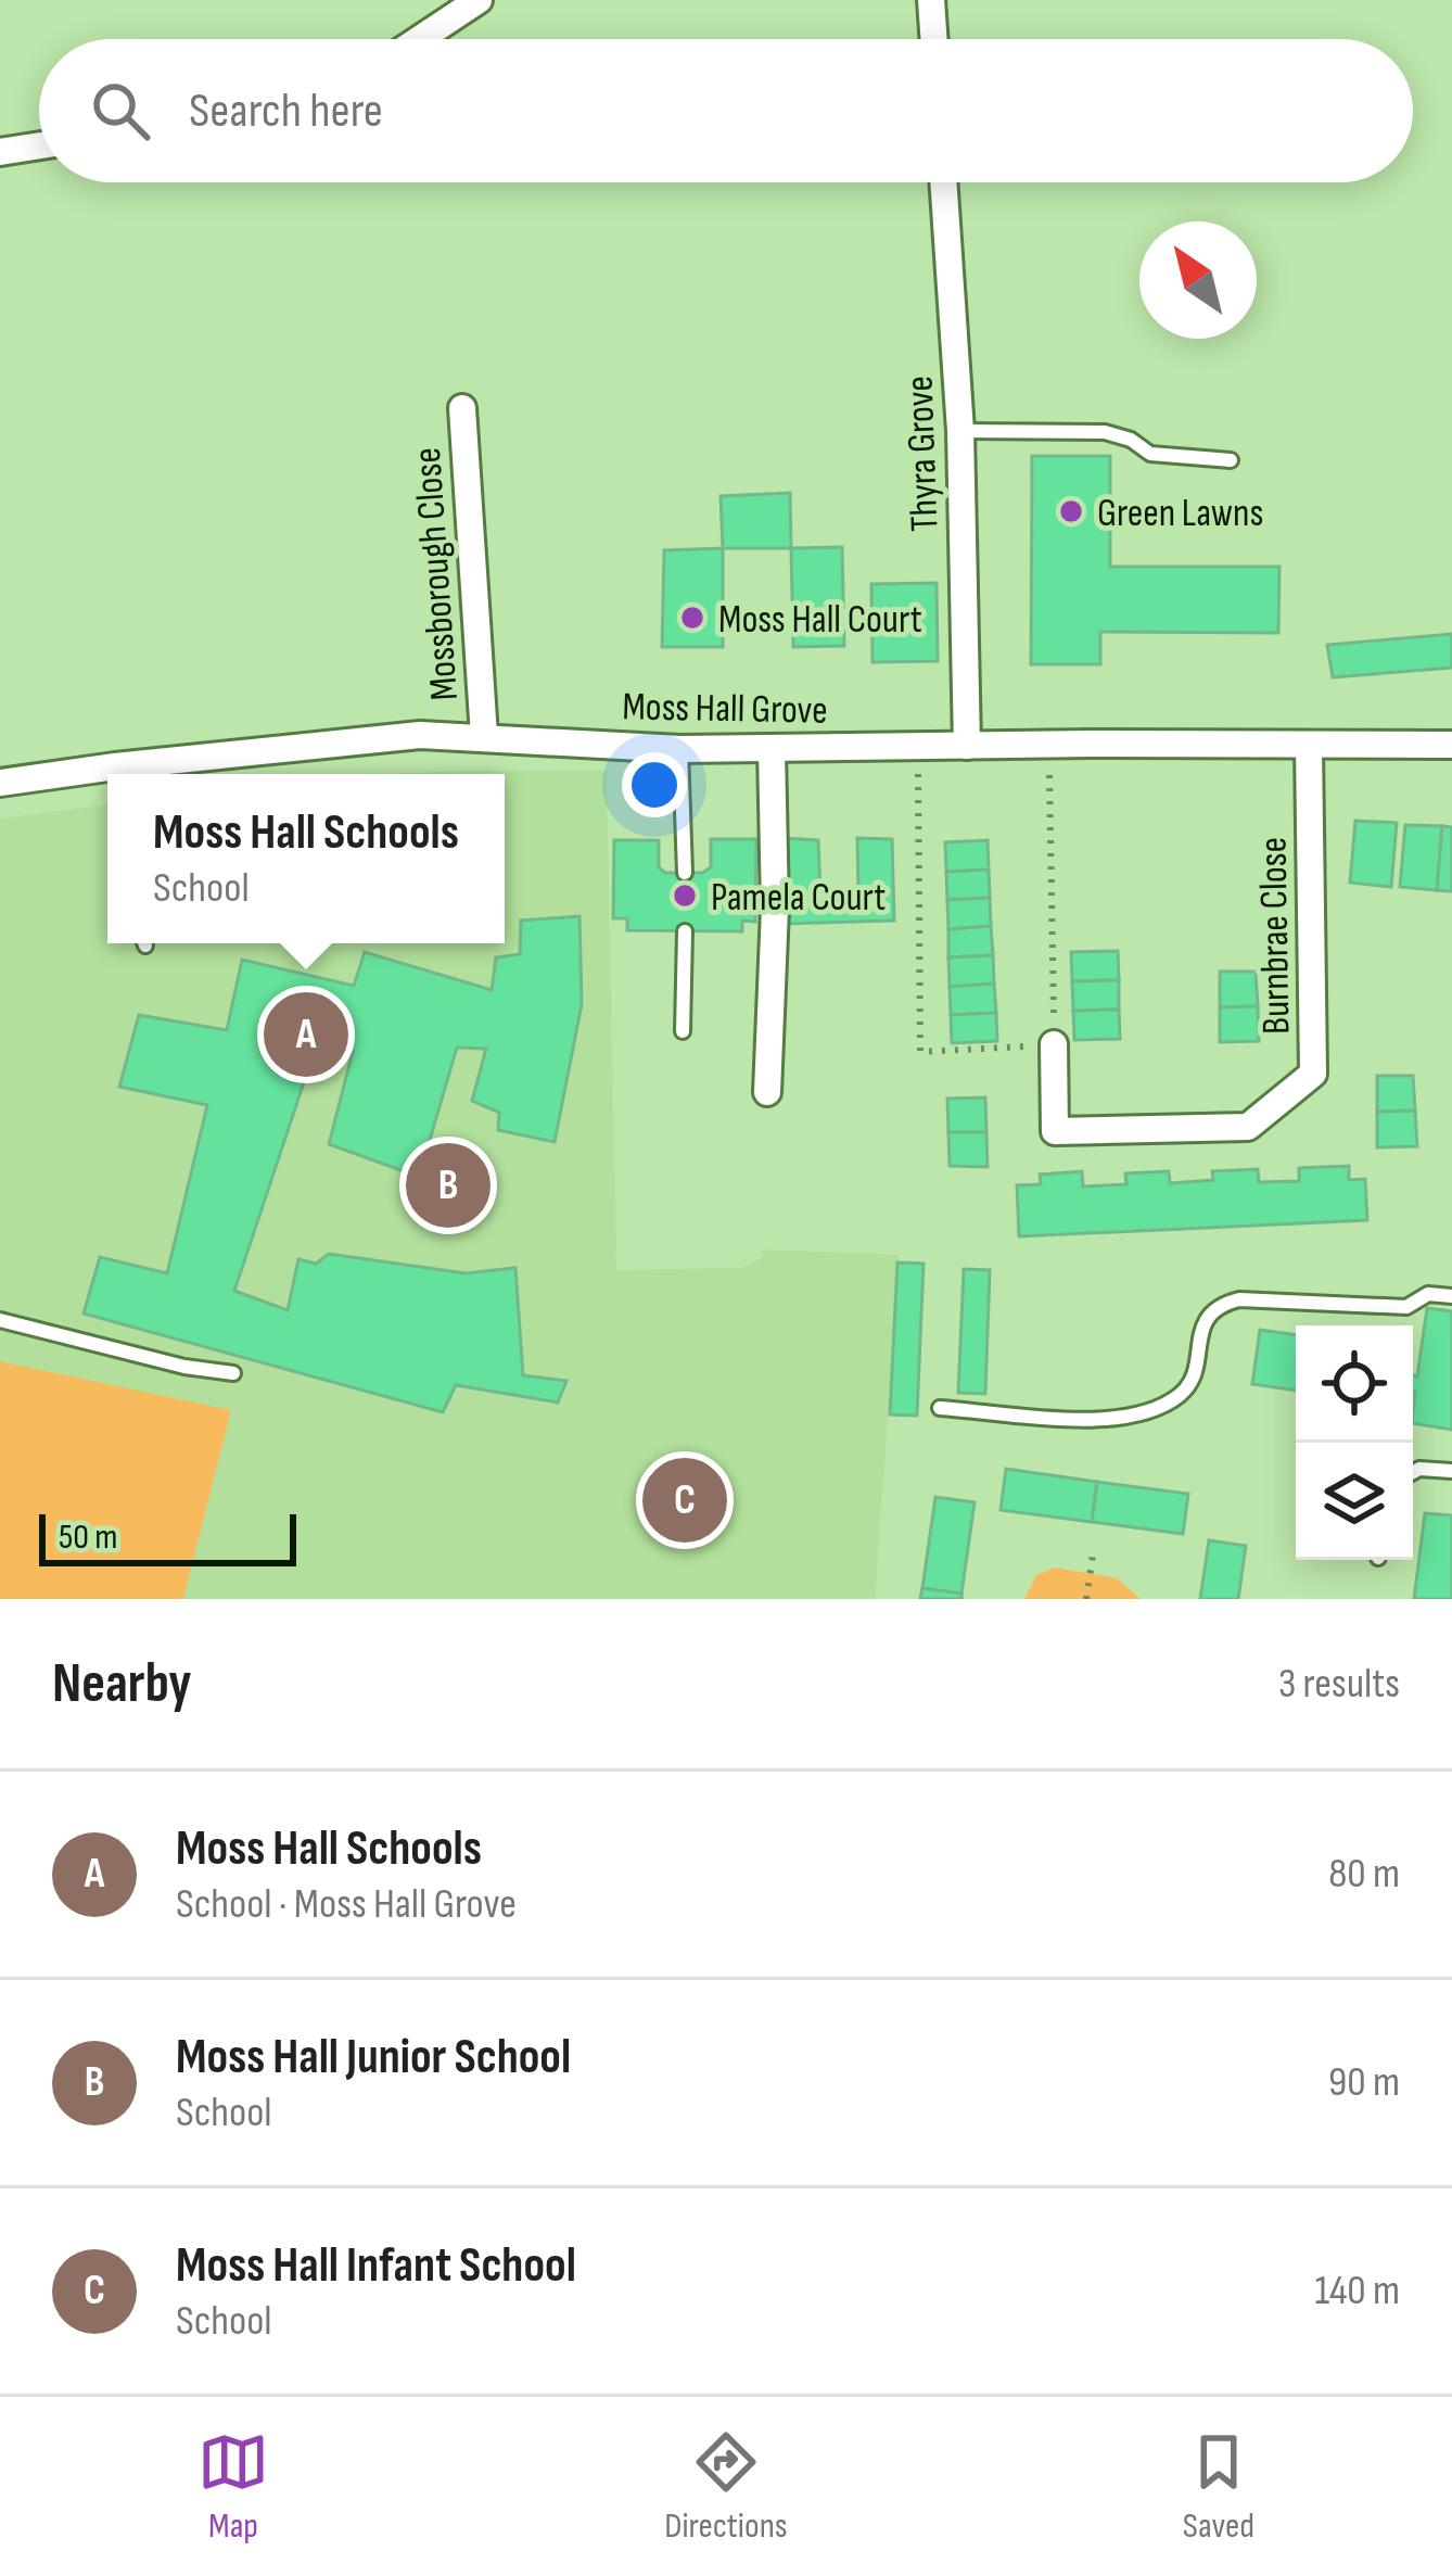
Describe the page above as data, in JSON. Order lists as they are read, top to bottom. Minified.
{"streets":{"street":["Thyra Grove","Mossborough Close","Moss Hall Grove","Burnbrae Close"]},"crossings":[["Thyra Grove","Moss Hall Grove"],["Mossborough Close","Moss Hall Grove"],["Moss Hall Grove","Burnbrae Close"]],"places":["Green Lawns","Moss Hall Court","Pamela Court"],"scale_bar":"50 m","north":"top left","page":{"search":"Search here","popup":["Moss Hall Schools","School"],"pins":["A","B","C"],"scale":"50 m","heading":["Nearby","3 results"],"list":[{"mark":"A","name":"Moss Hall Schools","note":"School · Moss Hall Grove","value":"80 m"},{"mark":"B","name":"Moss Hall Junior School","note":"School","value":"90 m"},{"mark":"C","name":"Moss Hall Infant School","note":"School","value":"140 m"}],"nav":["Map","Directions","Saved"]}}
